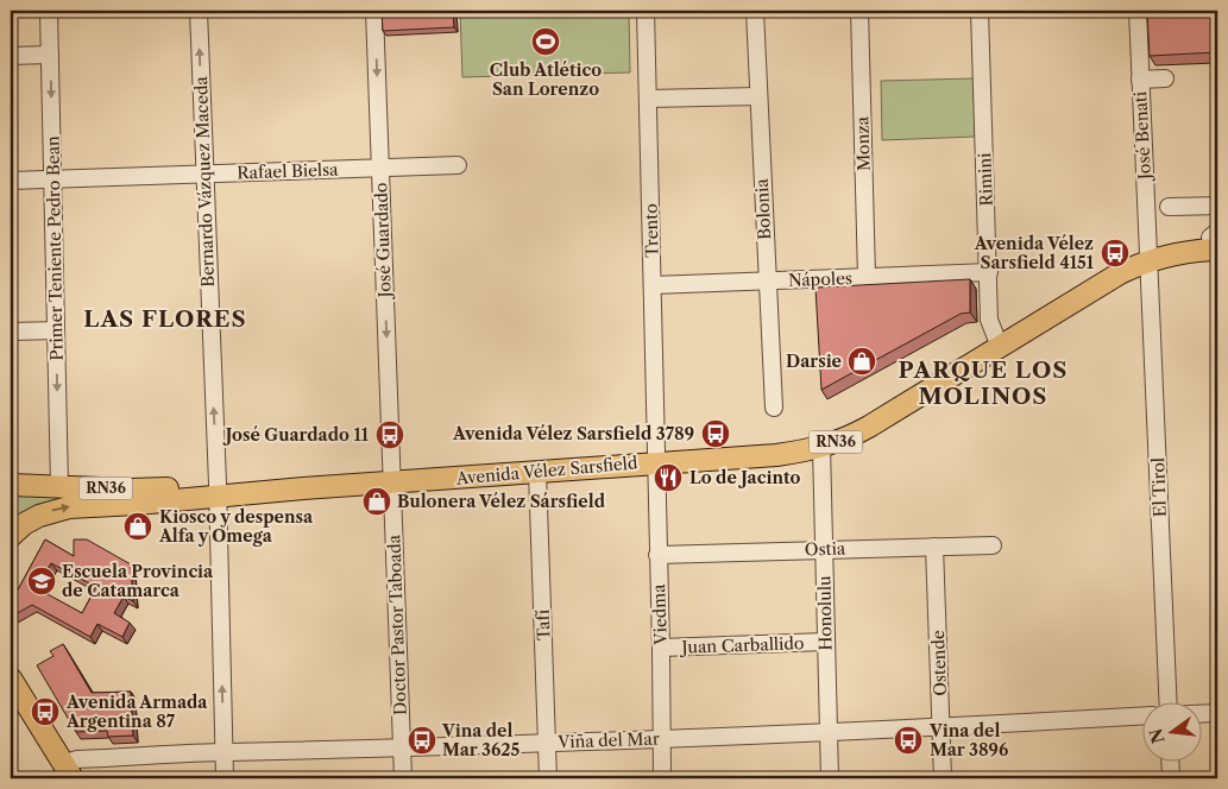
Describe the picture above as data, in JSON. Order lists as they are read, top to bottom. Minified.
{"streets":{"main road":["RN36","Avenida Vélez Sarsfield"],"street":["José Benati","Monza","Rafael Bielsa","Rimini","Bernardo Vázquez Maceda","Bolonia","Trento","José Guardado","Primer Teniente Pedro Bean","Nápoles","El Tirol","Ostia","Honolulu","Viedma","Doctor Pastor Taboada","Tafí","Juan Carballido","Ostende","Viña del Mar"]},"crossings":[["José Benati","Avenida Vélez Sarsfield"],["José Benati","El Tirol"],["Monza","Nápoles"],["Rafael Bielsa","Bernardo Vázquez Maceda"],["Rafael Bielsa","José Guardado"],["Rafael Bielsa","Primer Teniente Pedro Bean"],["Rimini","Nápoles"],["Rimini","Avenida Vélez Sarsfield"],["Bernardo Vázquez Maceda","Avenida Vélez Sarsfield"],["Bernardo Vázquez Maceda","Viña del Mar"],["Bolonia","Nápoles"],["Trento","Nápoles"],["Trento","Avenida Vélez Sarsfield"],["Trento","Viedma"],["José Guardado","Avenida Vélez Sarsfield"],["José Guardado","Doctor Pastor Taboada"],["Primer Teniente Pedro Bean","Avenida Vélez Sarsfield"],["Avenida Vélez Sarsfield","El Tirol"],["Avenida Vélez Sarsfield","Honolulu"],["Avenida Vélez Sarsfield","Viedma"],["Avenida Vélez Sarsfield","Doctor Pastor Taboada"],["Avenida Vélez Sarsfield","Tafí"],["Ostia","Honolulu"],["Ostia","Viedma"],["Ostia","Ostende"],["Honolulu","Juan Carballido"],["Honolulu","Viña del Mar"],["Viedma","Juan Carballido"],["Viedma","Viña del Mar"],["Doctor Pastor Taboada","Viña del Mar"],["Tafí","Viña del Mar"],["Ostende","Viña del Mar"]],"one_way":["Bernardo Vázquez Maceda","José Guardado","Primer Teniente Pedro Bean"],"districts":["LAS FLORES","PARQUE LOS MOLINOS"],"places":{"sports":["Club Atlético San Lorenzo"],"bus stop":["Avenida Vélez Sarsfield 4151","Avenida Vélez Sarsfield 3789","José Guardado 11","Avenida Armada Argentina 87","Vina del Mar 3625","Vina del Mar 3896"],"shop":["Darsie","Bulonera Vélez Sársfield","Kiosco y despensa Alfa y Omega"],"restaurant":["Lo de Jacinto"],"school or university":["Escuela Provincia de Catamarca"]},"north":"left"}
